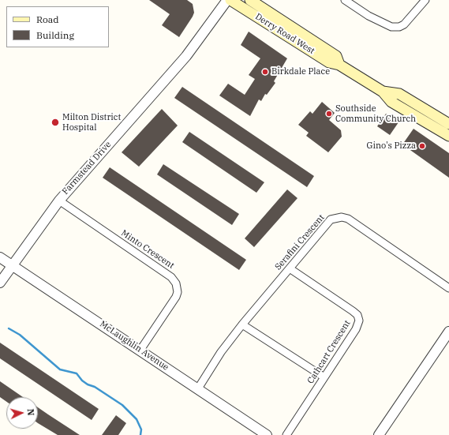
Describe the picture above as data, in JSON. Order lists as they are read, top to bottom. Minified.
{"streets":{"main road":["Derry Road West"],"street":["Farmstead Drive","Serafini Crescent","Minto Crescent","McLaughlin Avenue","Cathcart Crescent"]},"crossings":[["Farmstead Drive","Minto Crescent"],["Farmstead Drive","McLaughlin Avenue"],["Serafini Crescent","McLaughlin Avenue"],["Serafini Crescent","Cathcart Crescent"],["Minto Crescent","McLaughlin Avenue"]],"places":["Birkdale Place","Southside Community Church","Milton District Hospital","Gino's Pizza"],"legend":["Road","Building"],"north":"right"}
